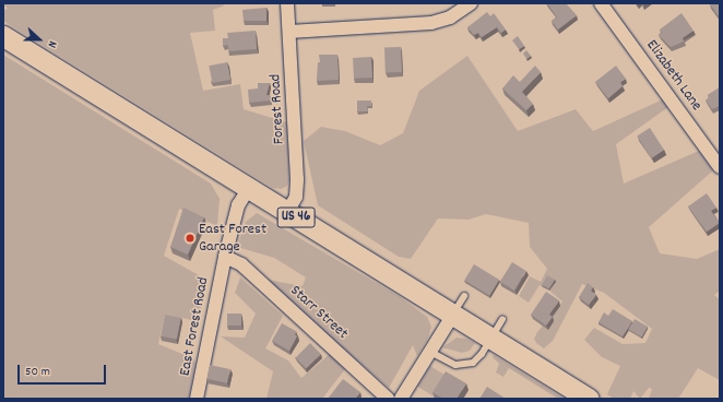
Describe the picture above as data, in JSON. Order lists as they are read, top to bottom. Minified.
{"streets":{"main road":["US 46"],"street":["Elizabeth Lane","Forest Road","Starr Street","East Forest Road"]},"crossings":[["Forest Road","US 46"],["US 46","East Forest Road"],["Starr Street","East Forest Road"]],"places":["East Forest Garage"],"scale_bar":"50 m","north":"right"}
